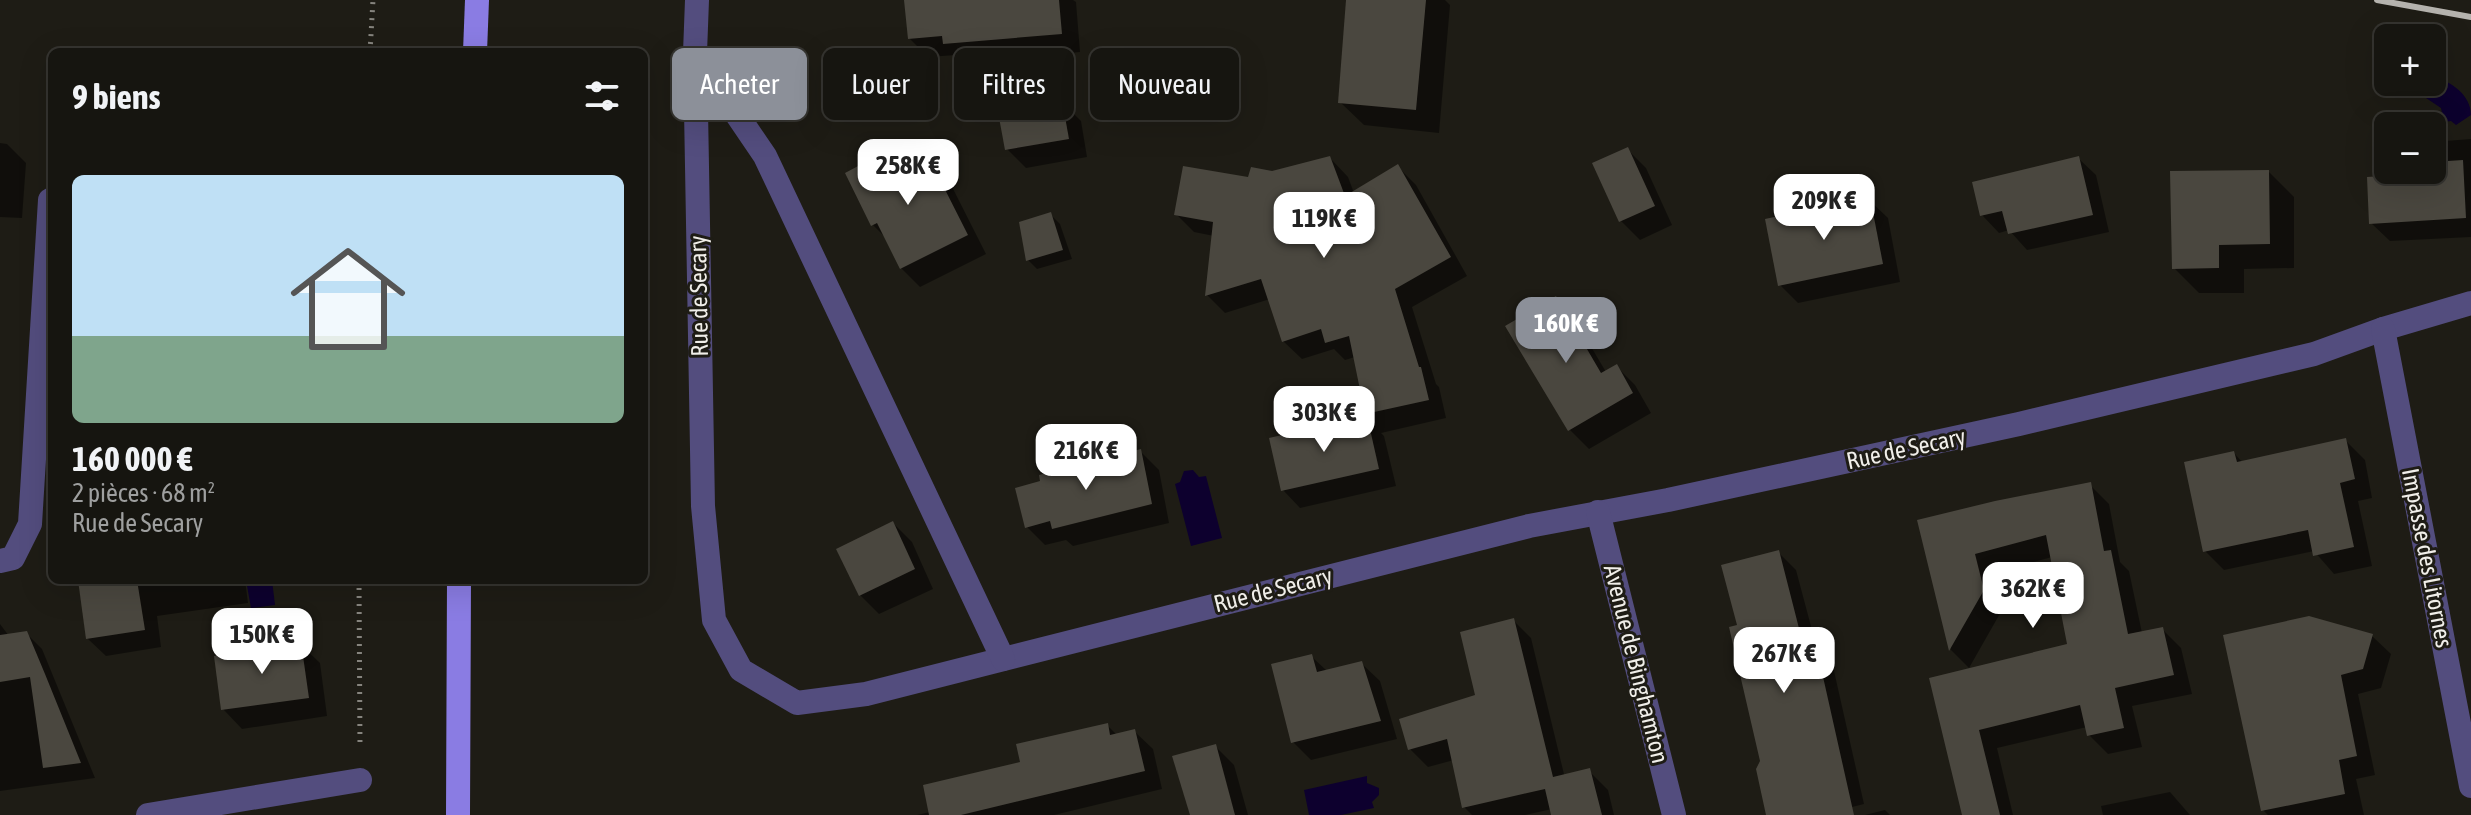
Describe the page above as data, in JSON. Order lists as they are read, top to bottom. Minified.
{"streets":{"street":["Rue de Secary","Impasse des Litornes","Avenue de Binghamton"]},"crossings":[["Rue de Secary","Impasse des Litornes"],["Rue de Secary","Avenue de Binghamton"]],"page":{"map_buttons":["+","−"],"chip":["Acheter","Louer","Filtres","Nouveau"],"heading":"9 biens","price":["258K €","209K €","119K €","160K €","303K €","216K €","362K €","150K €","267K €"],"list":[{"name":"160 000 €","note":"2 pièces · 68 m² · Rue de Secary"}]}}
